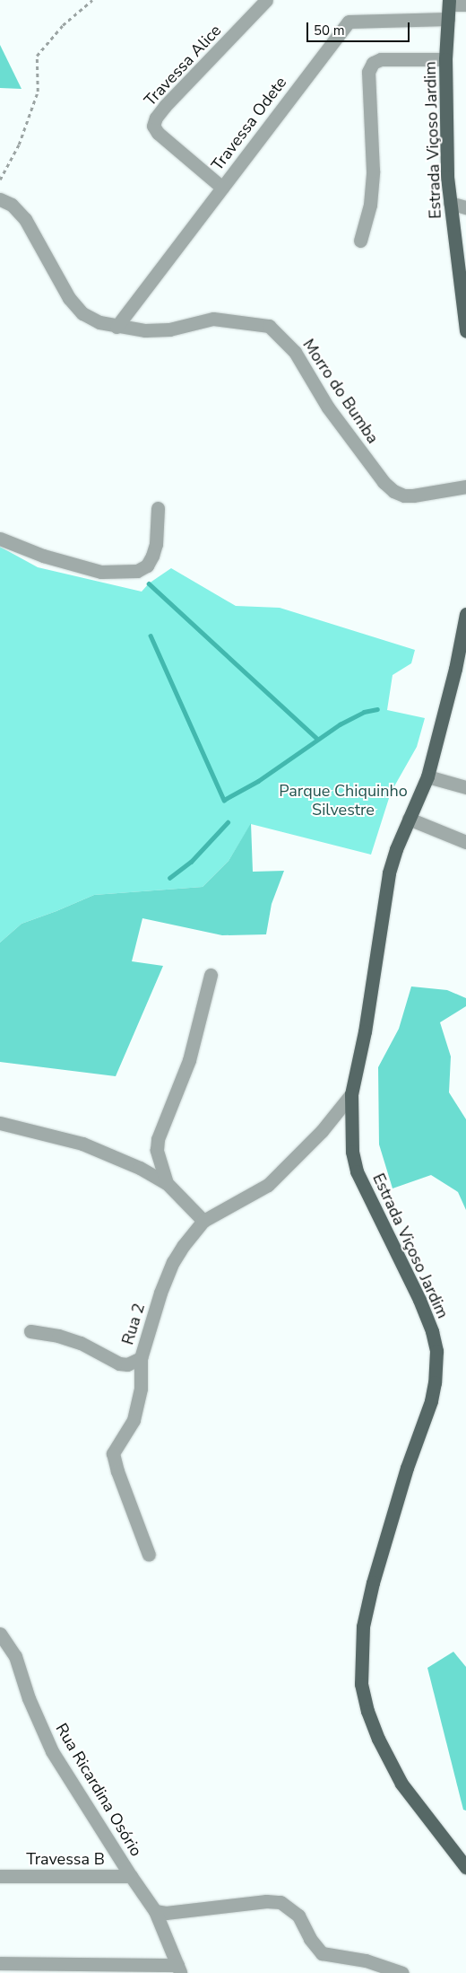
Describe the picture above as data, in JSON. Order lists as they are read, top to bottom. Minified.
{"streets":{"main road":["Estrada Viçoso Jardim"],"street":["Travessa Alice","Travessa Odete","Morro do Bumba","Rua 2","Rua Ricardina Osório","Travessa B"]},"crossings":[["Travessa Alice","Travessa Odete"],["Travessa Odete","Estrada Viçoso Jardim"],["Travessa Odete","Morro do Bumba"],["Rua Ricardina Osório","Travessa B"]],"parks":["Parque Chiquinho Silvestre"],"scale_bar":"50 m"}
